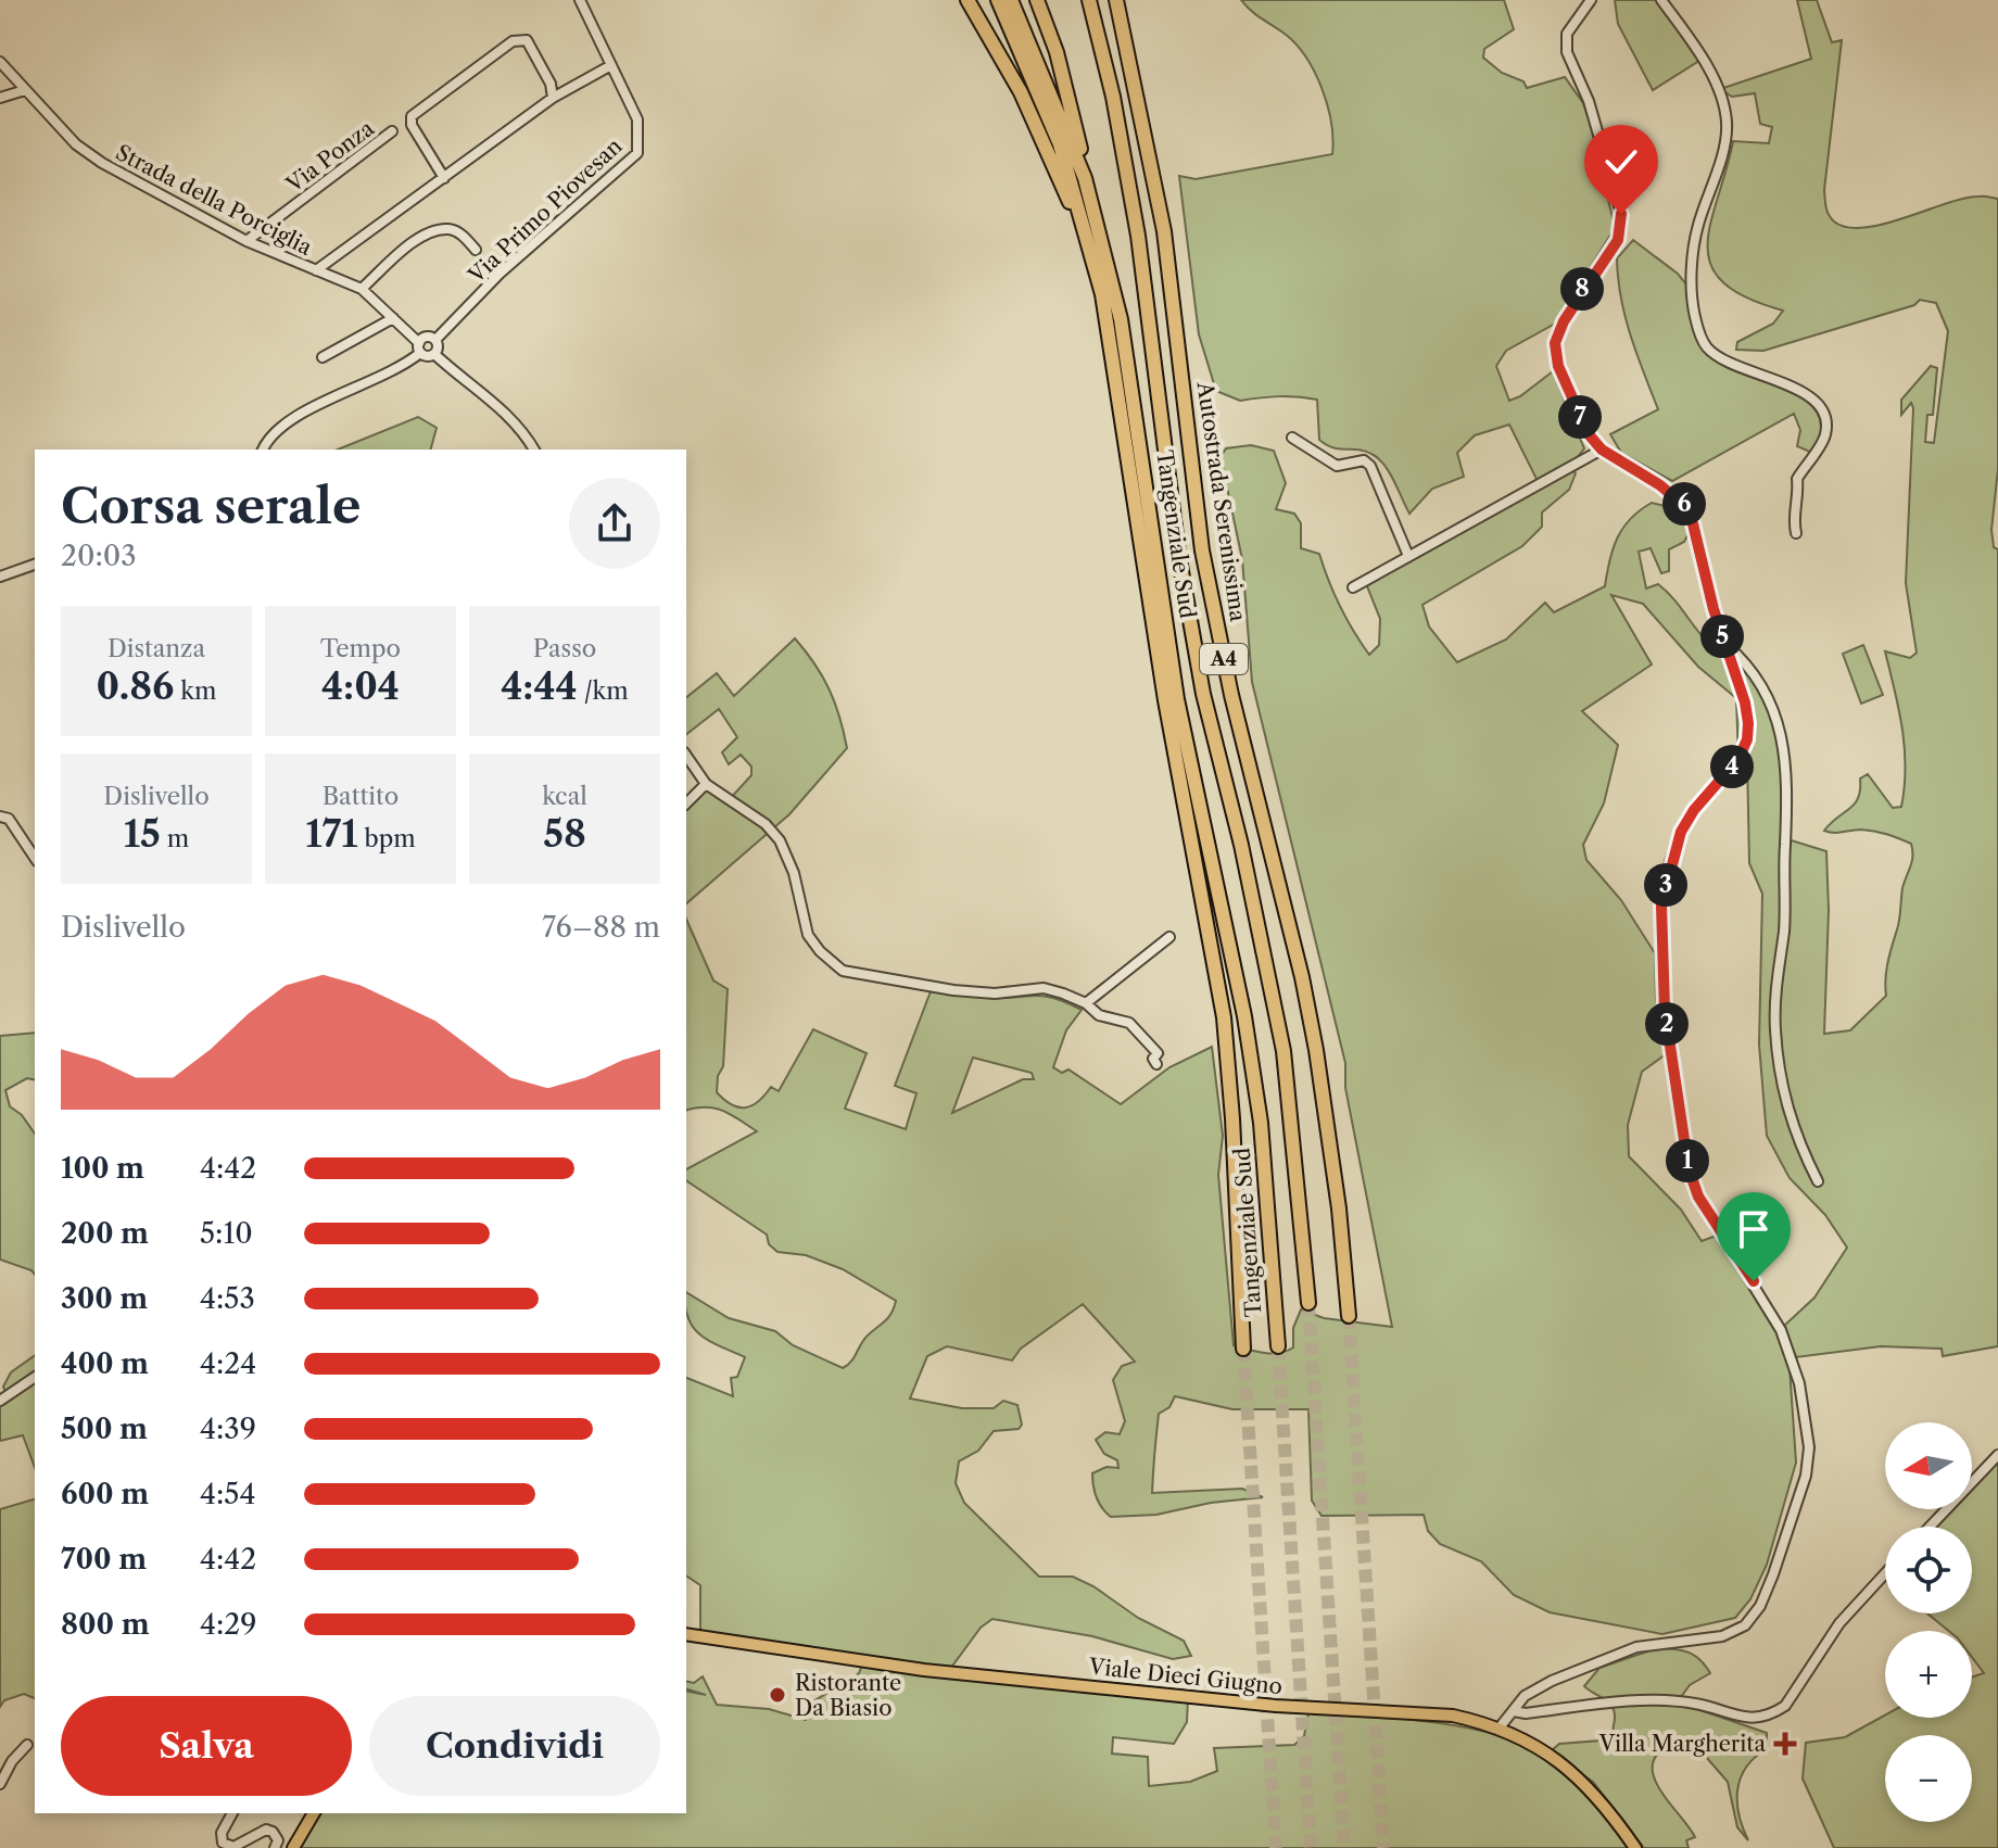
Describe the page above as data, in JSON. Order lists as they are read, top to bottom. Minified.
{"streets":{"highway":["Autostrada Serenissima","Tangenziale Sud","A4"],"main road":["Viale Dieci Giugno"],"street":["Via Ponza","Strada della Porciglia","Via Primo Piovesan"]},"crossings":[["Via Ponza","Strada della Porciglia"]],"places":{"other":["Ristorante Da Biasio"],"health":["Villa Margherita"]},"north":"left","page":{"pins":["8","7","6","5","4","3","2","1"],"heading":["Corsa serale","20:03"],"stats":[["Distanza","0.86 km"],["Tempo","4:04"],["Passo","4:44 /km"],["Dislivello","15 m"],["Battito","171 bpm"],["kcal","58"]],"chart":["Dislivello","76–88 m"],"list":[{"name":"100 m","note":"4:42"},{"name":"200 m","note":"5:10"},{"name":"300 m","note":"4:53"},{"name":"400 m","note":"4:24"},{"name":"500 m","note":"4:39"},{"name":"600 m","note":"4:54"},{"name":"700 m","note":"4:42"},{"name":"800 m","note":"4:29"}],"map_buttons":["+","−"],"buttons":["Salva","Condividi"]}}
